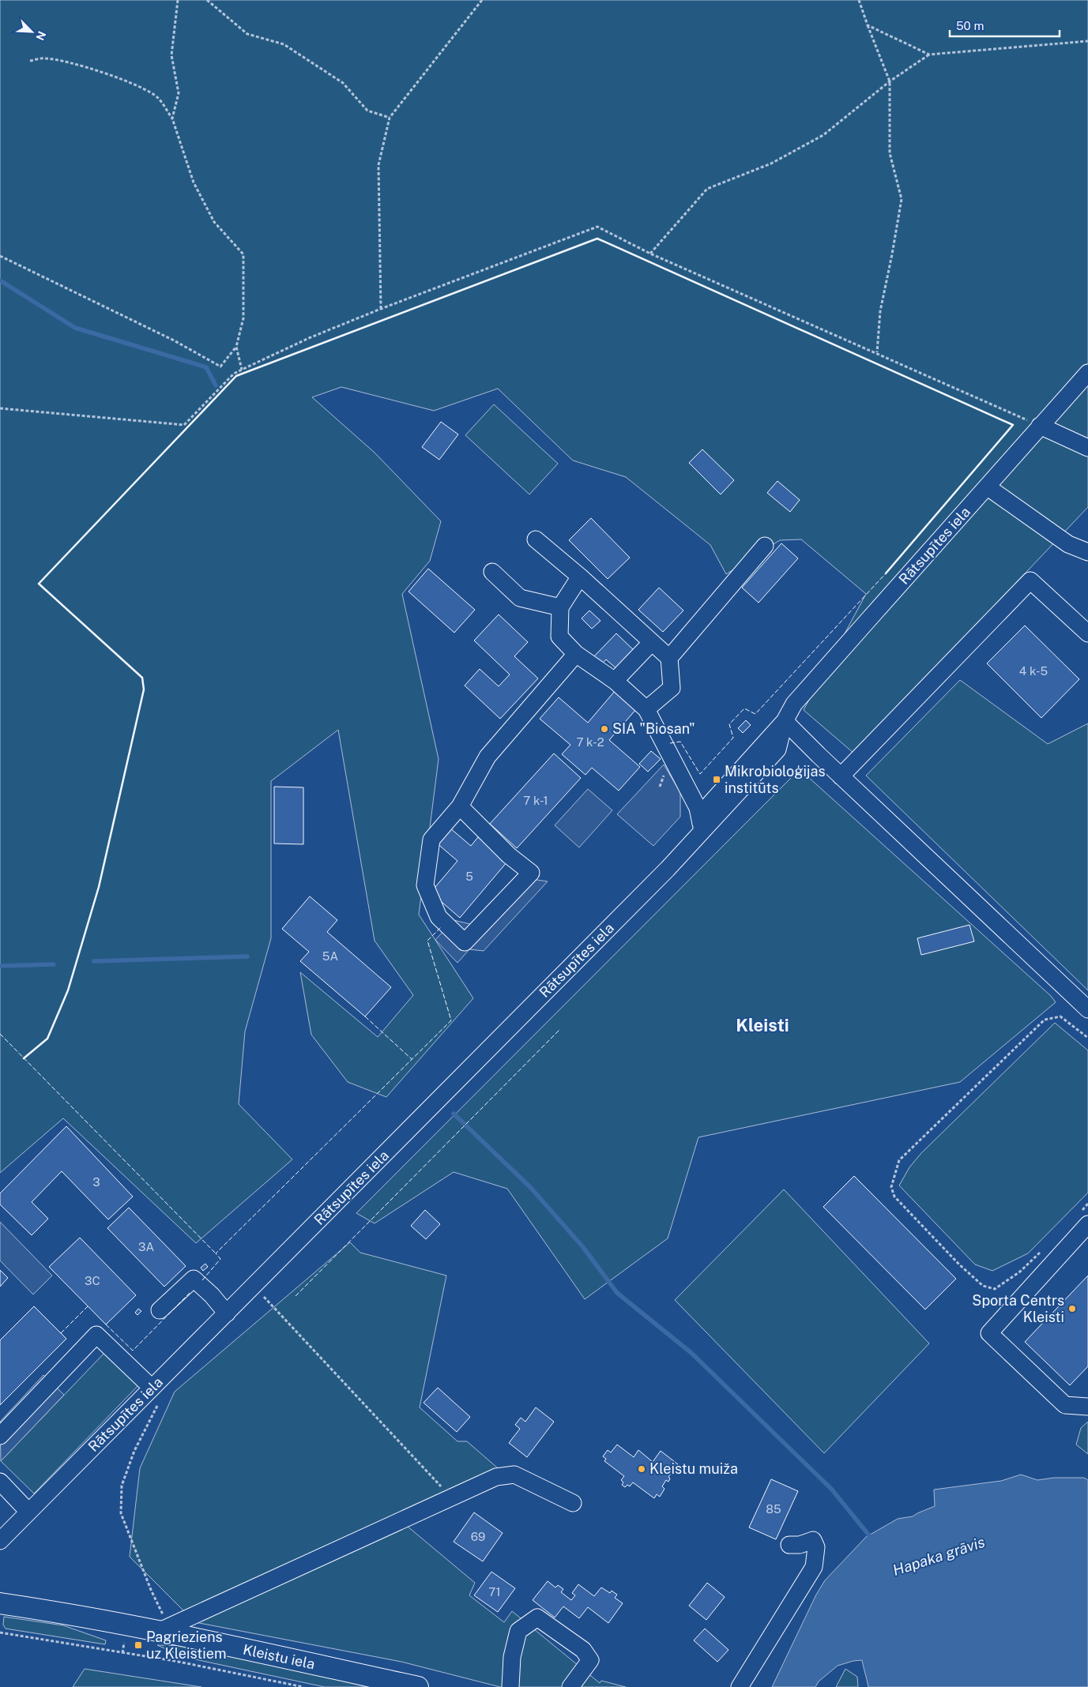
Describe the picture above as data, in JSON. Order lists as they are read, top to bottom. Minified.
{"streets":{"main road":["Kleistu iela"],"street":["Rātsupītes iela"]},"districts":["Kleisti"],"water":["Hapaka grāvis"],"places":{"other":["SIA \"Biosan\"","Sporta Centrs Kleisti","Kleistu muiža"],"transit":["Mikrobioloģijas institūts","Pagrieziens uz Kleistiem"]},"house_numbers":["4 k-5","7 k-2","7 k-1","5","5A","3","3A","3C","85","69","71"],"scale_bar":"50 m","north":"bottom right"}
